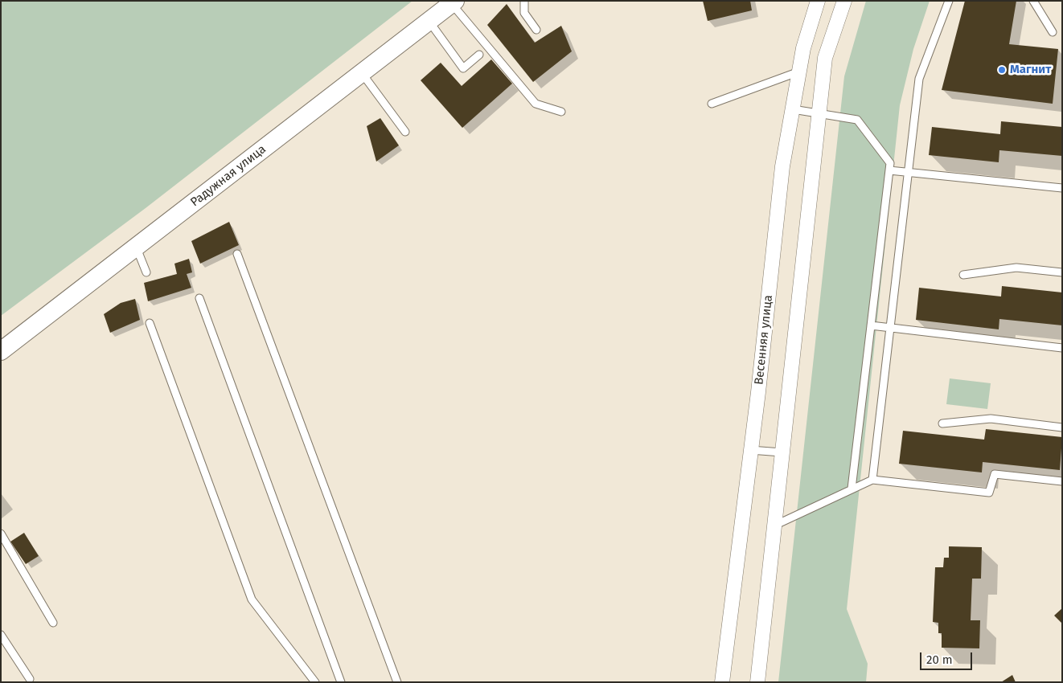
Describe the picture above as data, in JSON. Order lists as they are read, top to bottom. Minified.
{"streets":{"street":["Радужная улица","Весенняя улица"]},"places":["Магнит"],"scale_bar":"20 m"}
